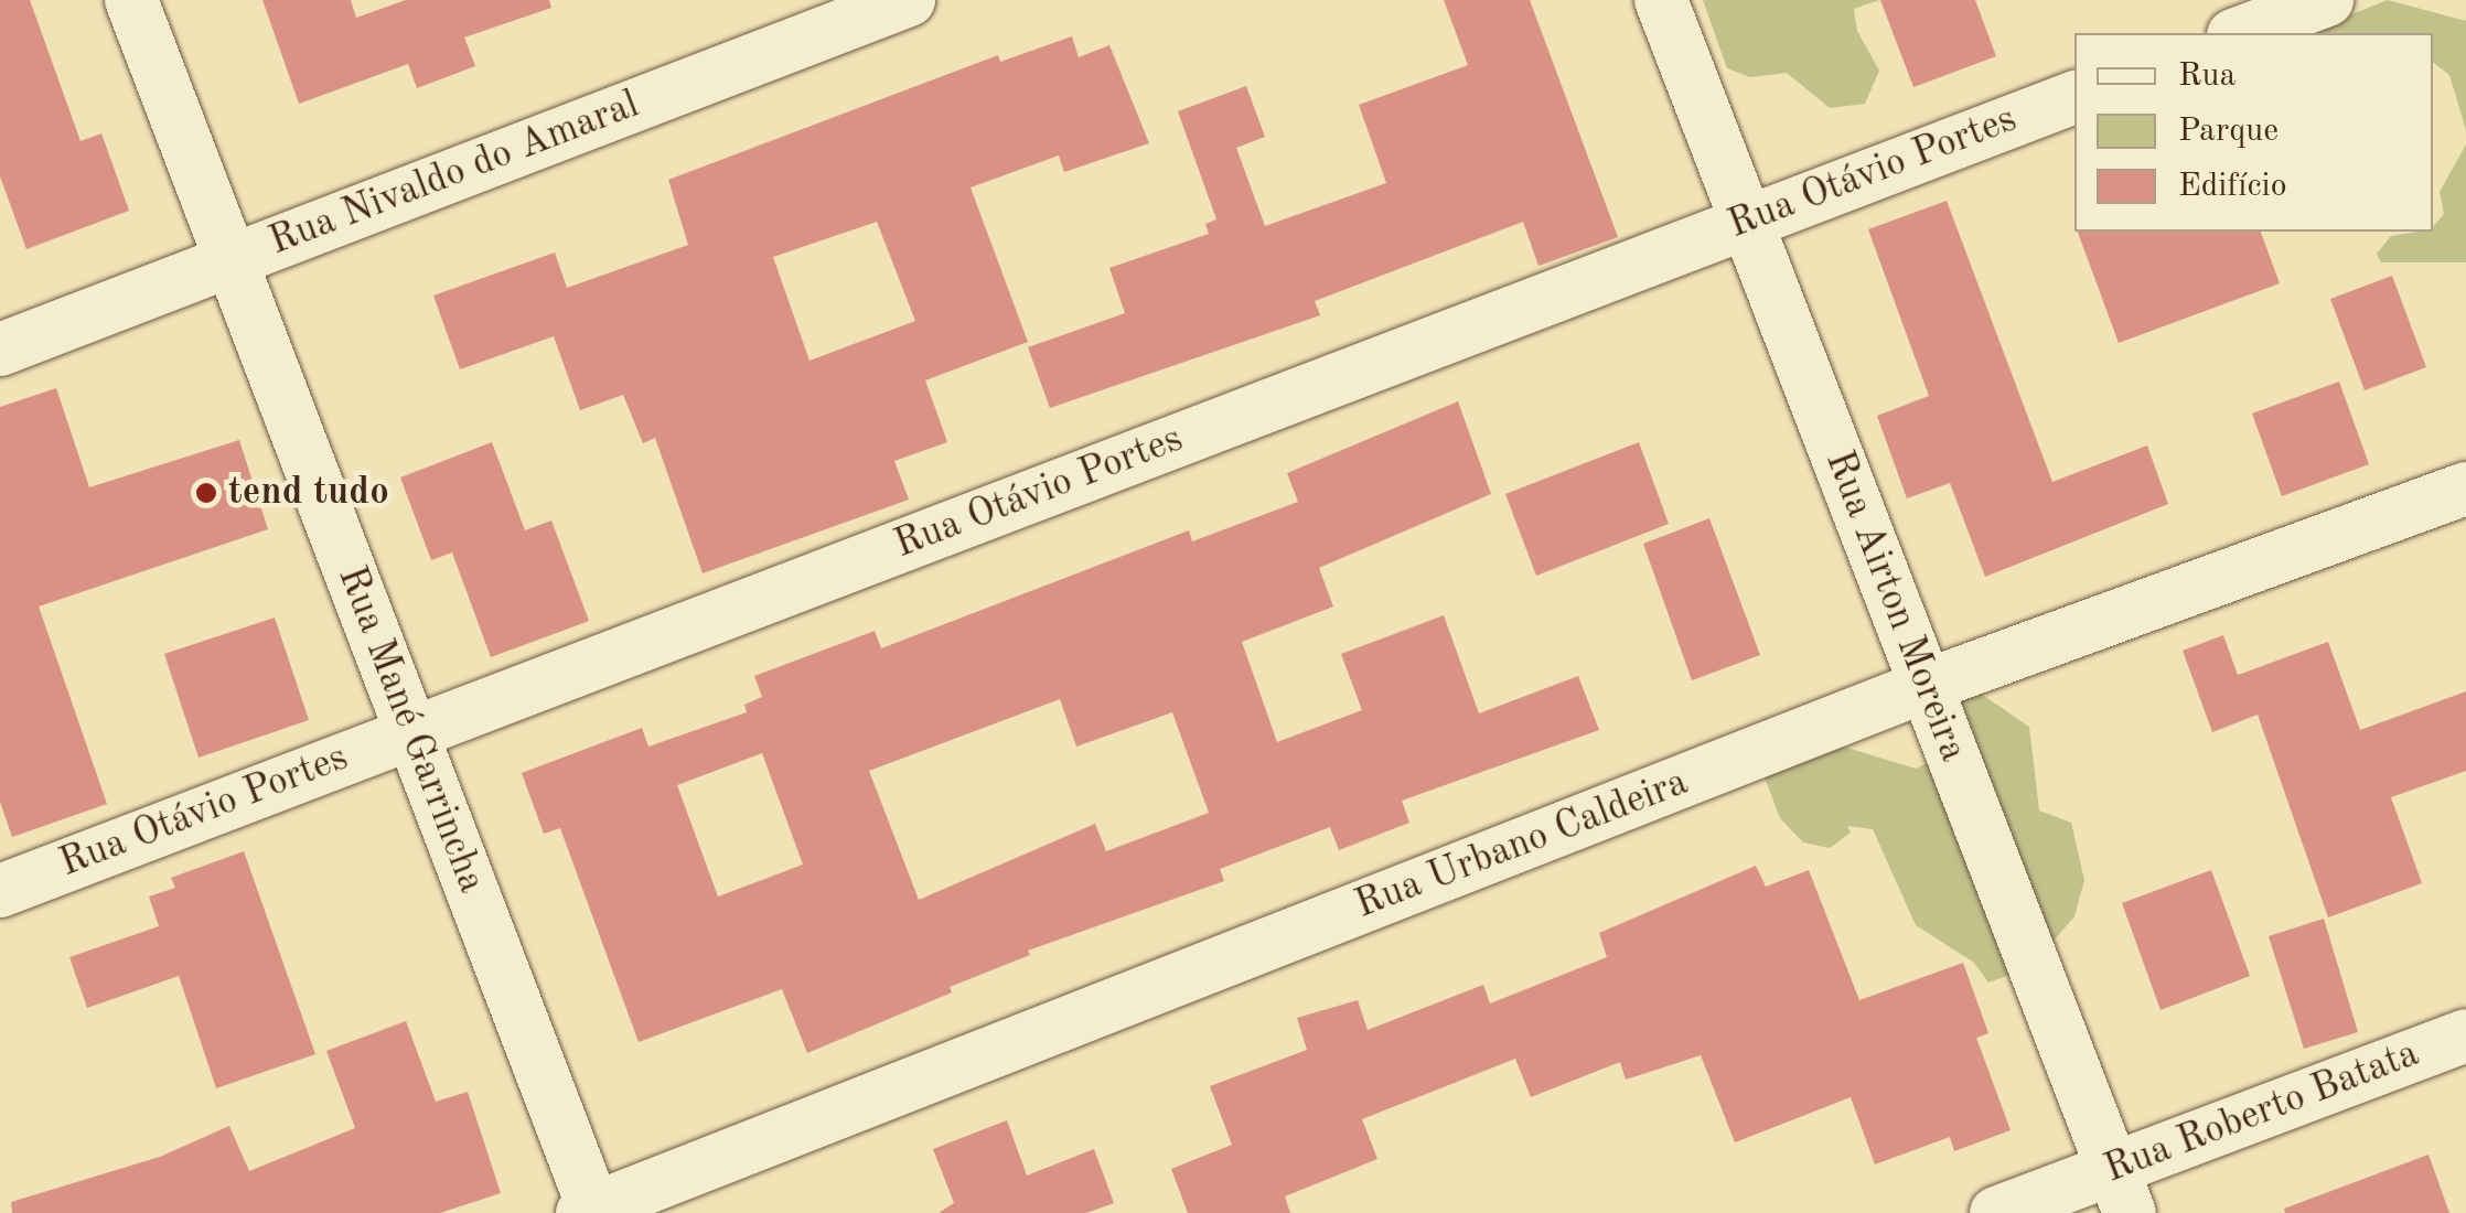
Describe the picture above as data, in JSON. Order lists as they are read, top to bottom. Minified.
{"streets":{"street":["Rua Otávio Portes","Rua Nivaldo do Amaral","Rua Airton Moreira","Rua Mané Garrincha","Rua Urbano Caldeira","Rua Roberto Batata"]},"crossings":[["Rua Otávio Portes","Rua Airton Moreira"],["Rua Otávio Portes","Rua Mané Garrincha"],["Rua Nivaldo do Amaral","Rua Mané Garrincha"],["Rua Airton Moreira","Rua Urbano Caldeira"],["Rua Airton Moreira","Rua Roberto Batata"],["Rua Mané Garrincha","Rua Urbano Caldeira"]],"places":["tend tudo"],"legend":["Rua","Parque","Edifício"]}
